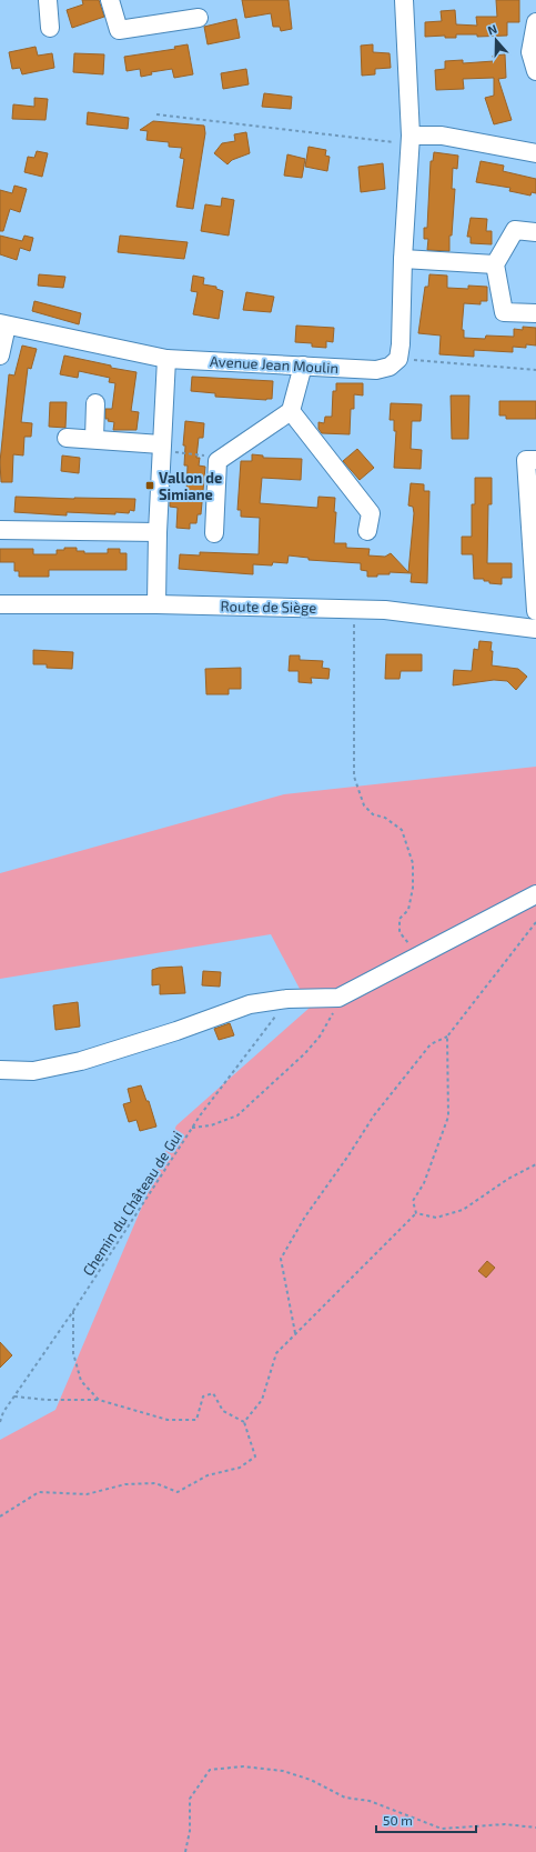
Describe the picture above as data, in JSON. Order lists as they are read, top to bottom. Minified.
{"streets":{"street":["Avenue Jean Moulin","Route de Siège"],"path":["Chemin du Château de Gui"]},"places":{"transit":["Vallon de Simiane"]},"scale_bar":"50 m","north":"top"}
